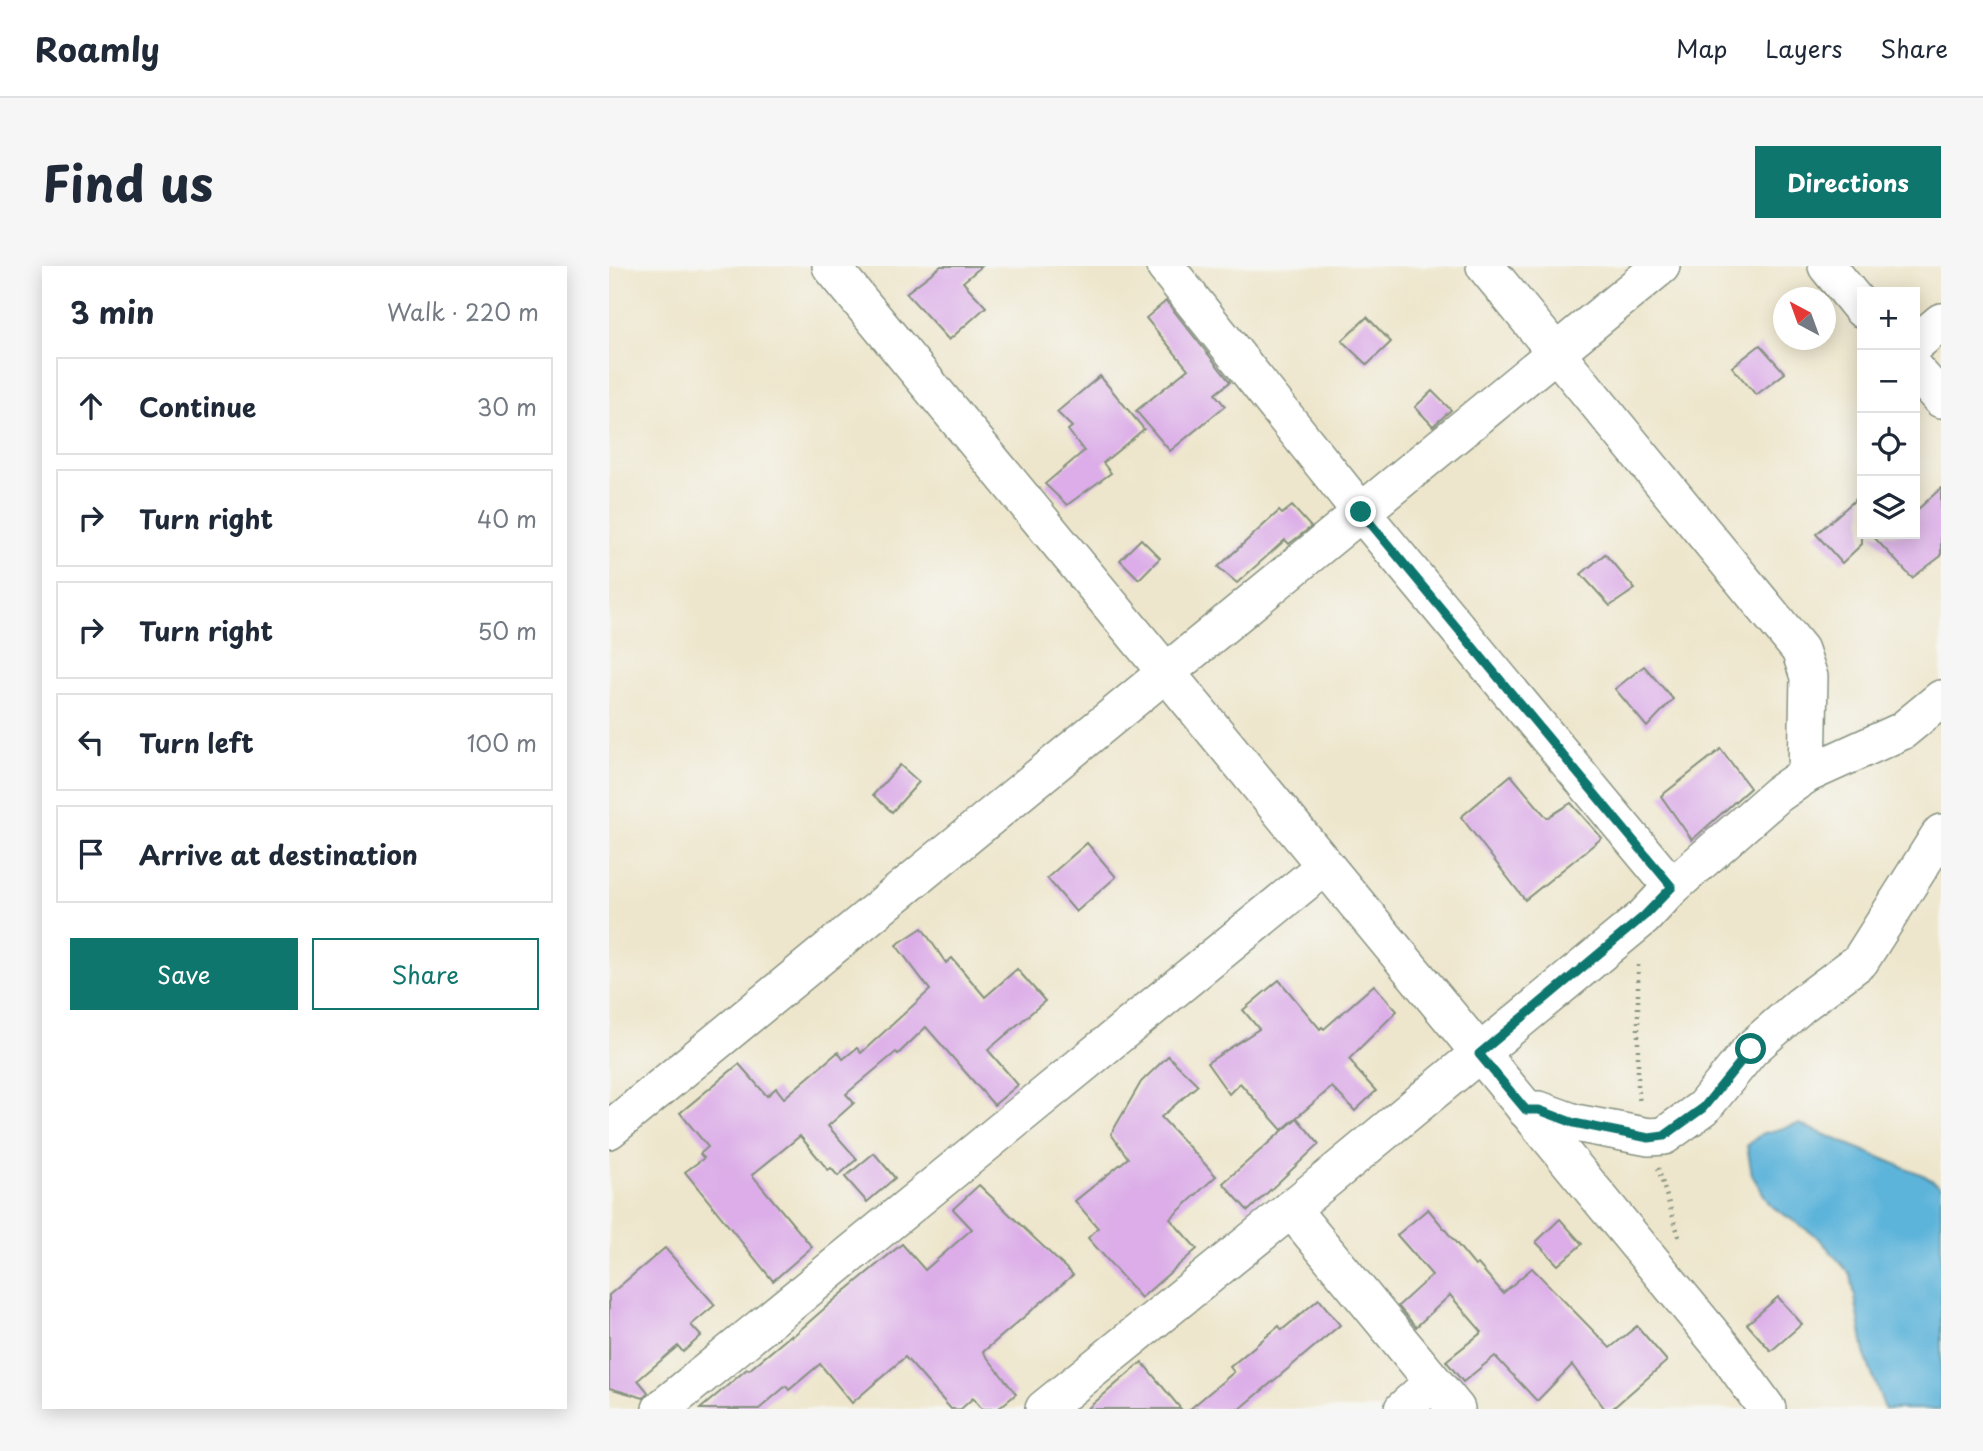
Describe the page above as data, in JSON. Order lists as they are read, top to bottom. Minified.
{"north":"top left","page":{"header":"Roamly","nav":["Map","Layers","Share"],"title":"Find us","buttons":["Directions",["Save","Share"]],"heading":["3 min","Walk · 220 m"],"map_buttons":["+","−"],"list":[["Continue","30 m"],["Turn right","40 m"],["Turn right","50 m"],["Turn left","100 m"],"Arrive at destination"]}}
